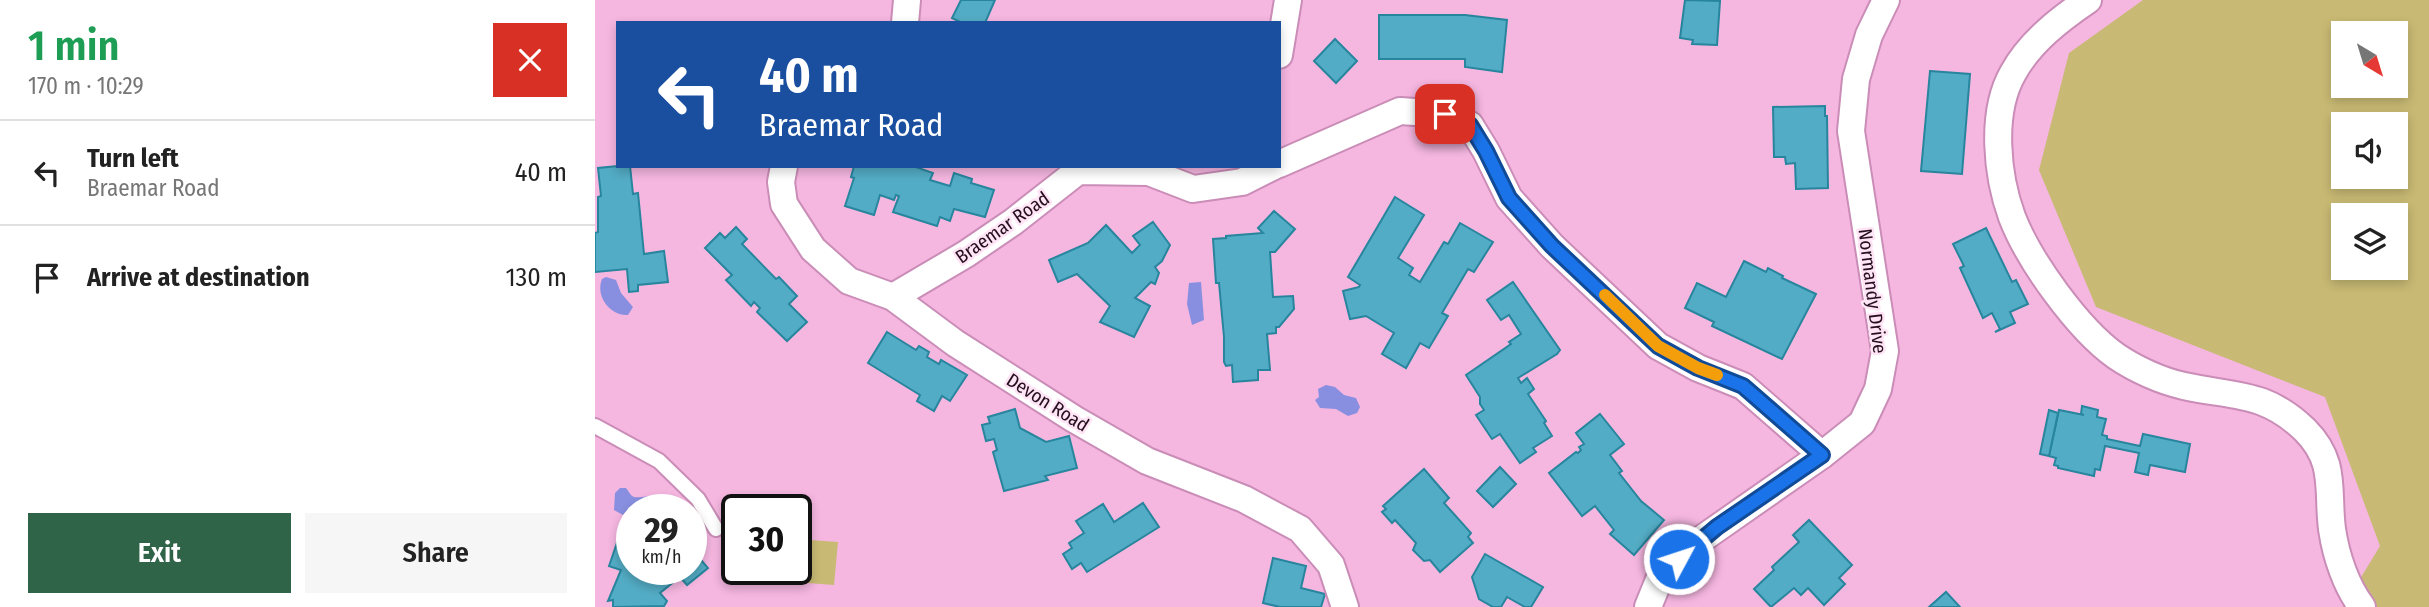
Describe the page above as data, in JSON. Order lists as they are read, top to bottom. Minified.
{"streets":{"street":["Braemar Road","Normandy Drive","Devon Road"]},"crossings":[["Braemar Road","Devon Road"]],"north":"bottom right","page":{"heading":["1 min","170 m · 10:29"],"turn":["40 m","Braemar Road"],"list":[{"name":"Turn left","note":"Braemar Road","value":"40 m"},{"name":"Arrive at destination","value":"130 m"}],"speed":"29 km/h","limit":"30","buttons":["Exit","Share"]}}
